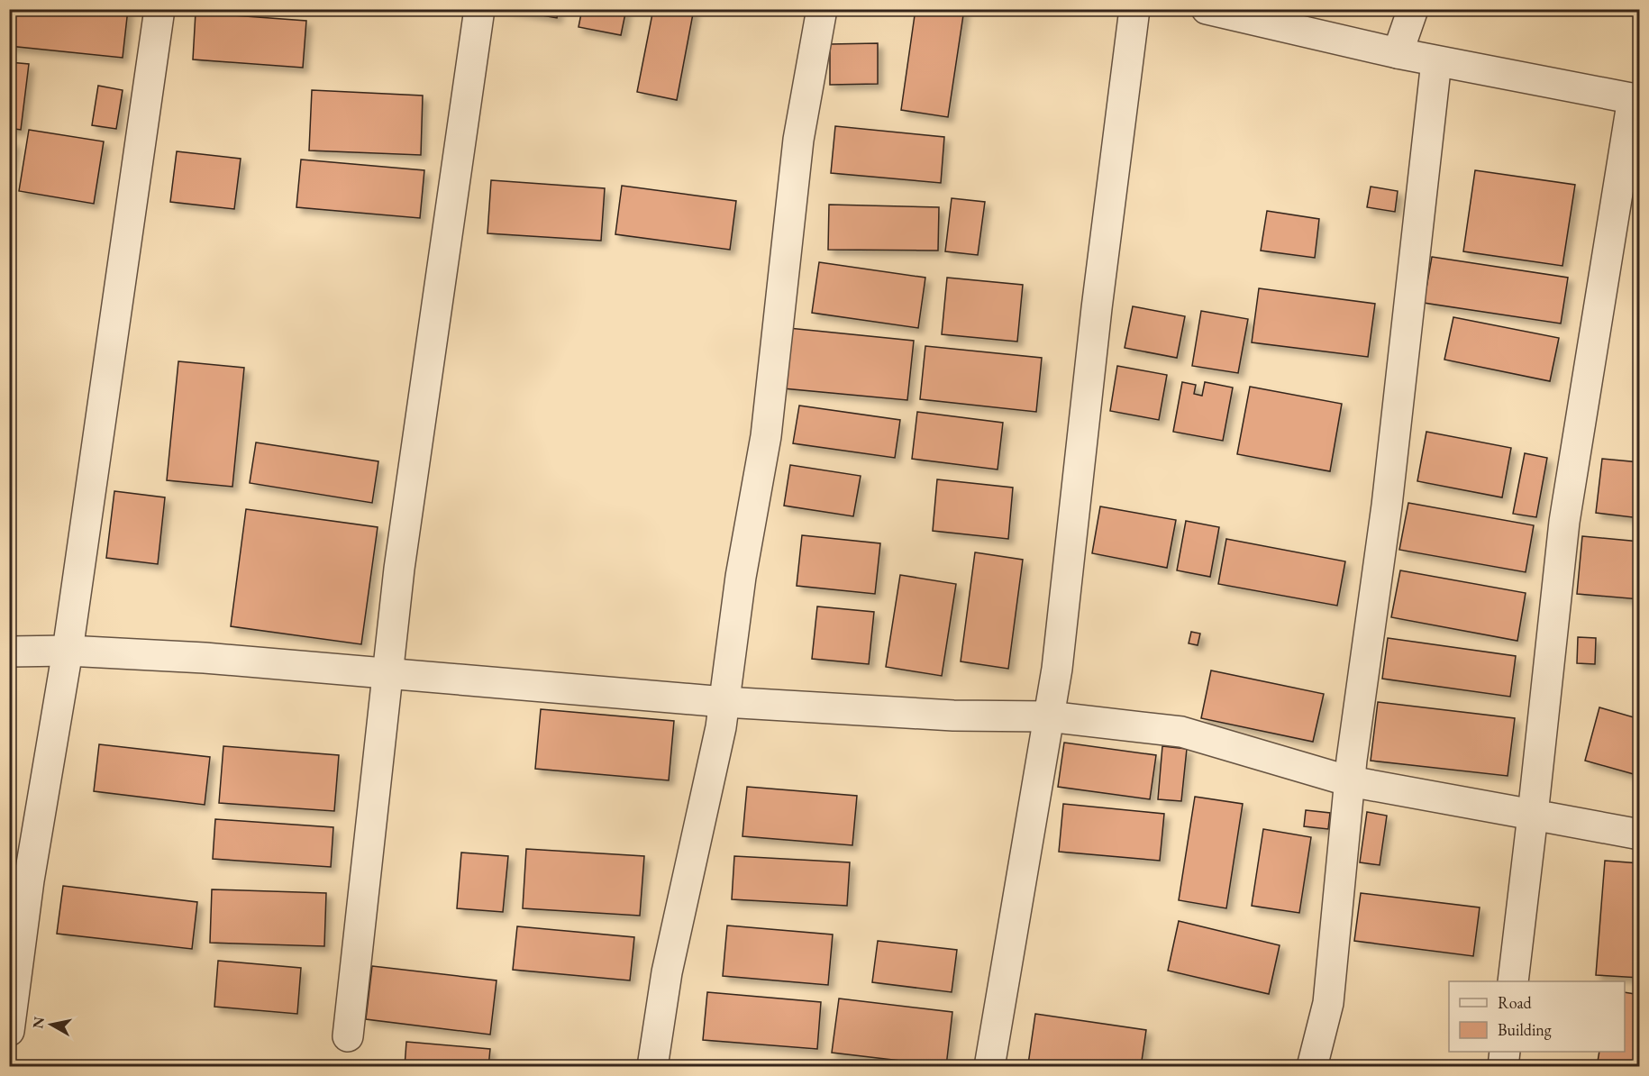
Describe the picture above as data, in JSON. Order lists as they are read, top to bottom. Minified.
{"legend":["Road","Building"],"north":"left"}
